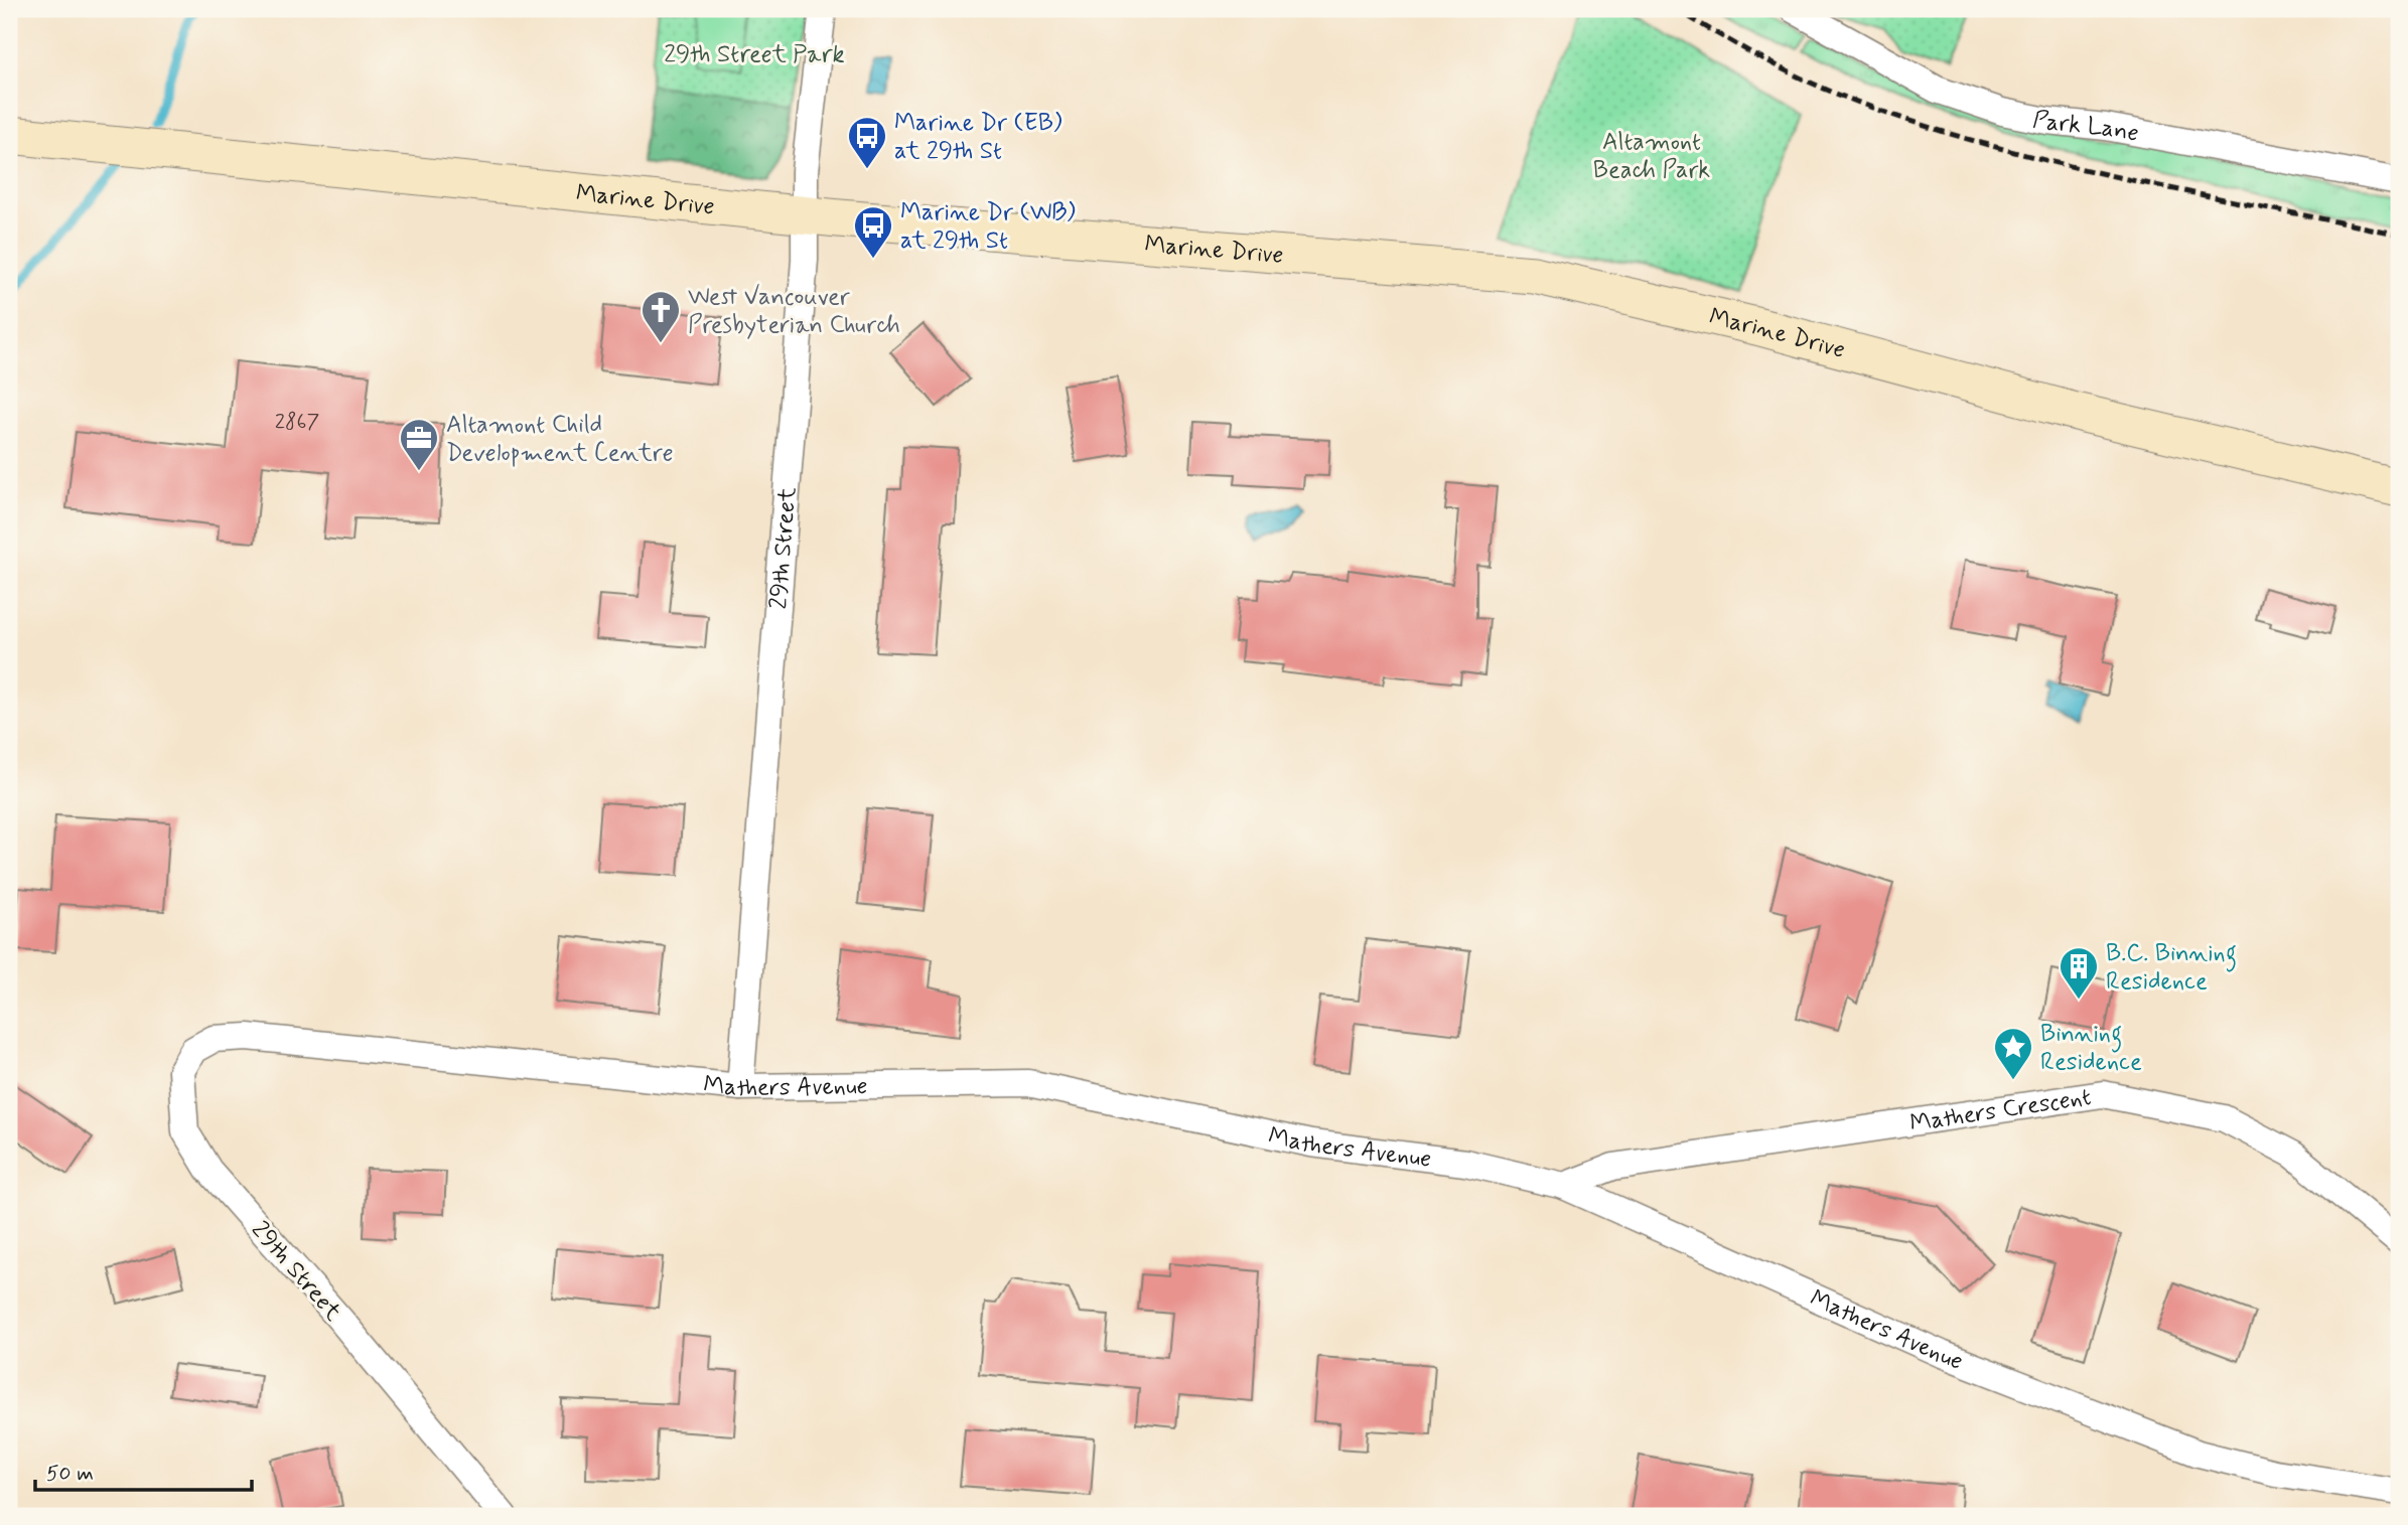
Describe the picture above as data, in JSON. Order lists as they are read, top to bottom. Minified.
{"streets":{"main road":["Marine Drive"],"street":["Park Lane","29th Street","Mathers Avenue","Mathers Crescent"]},"crossings":[["Marine Drive","29th Street"],["29th Street","Mathers Avenue"],["Mathers Avenue","Mathers Crescent"]],"parks":["29th Street Park","Altamont Beach Park"],"places":{"bus stop":["Marine Dr (EB) at 29th St","Marine Dr (WB) at 29th St"],"church":["West Vancouver Presbyterian Church"],"office":["Altamont Child Development Centre"],"building":["B.C. Binning Residence"],"place":["Binning Residence"]},"house_numbers":["2867"],"scale_bar":"50 m"}
